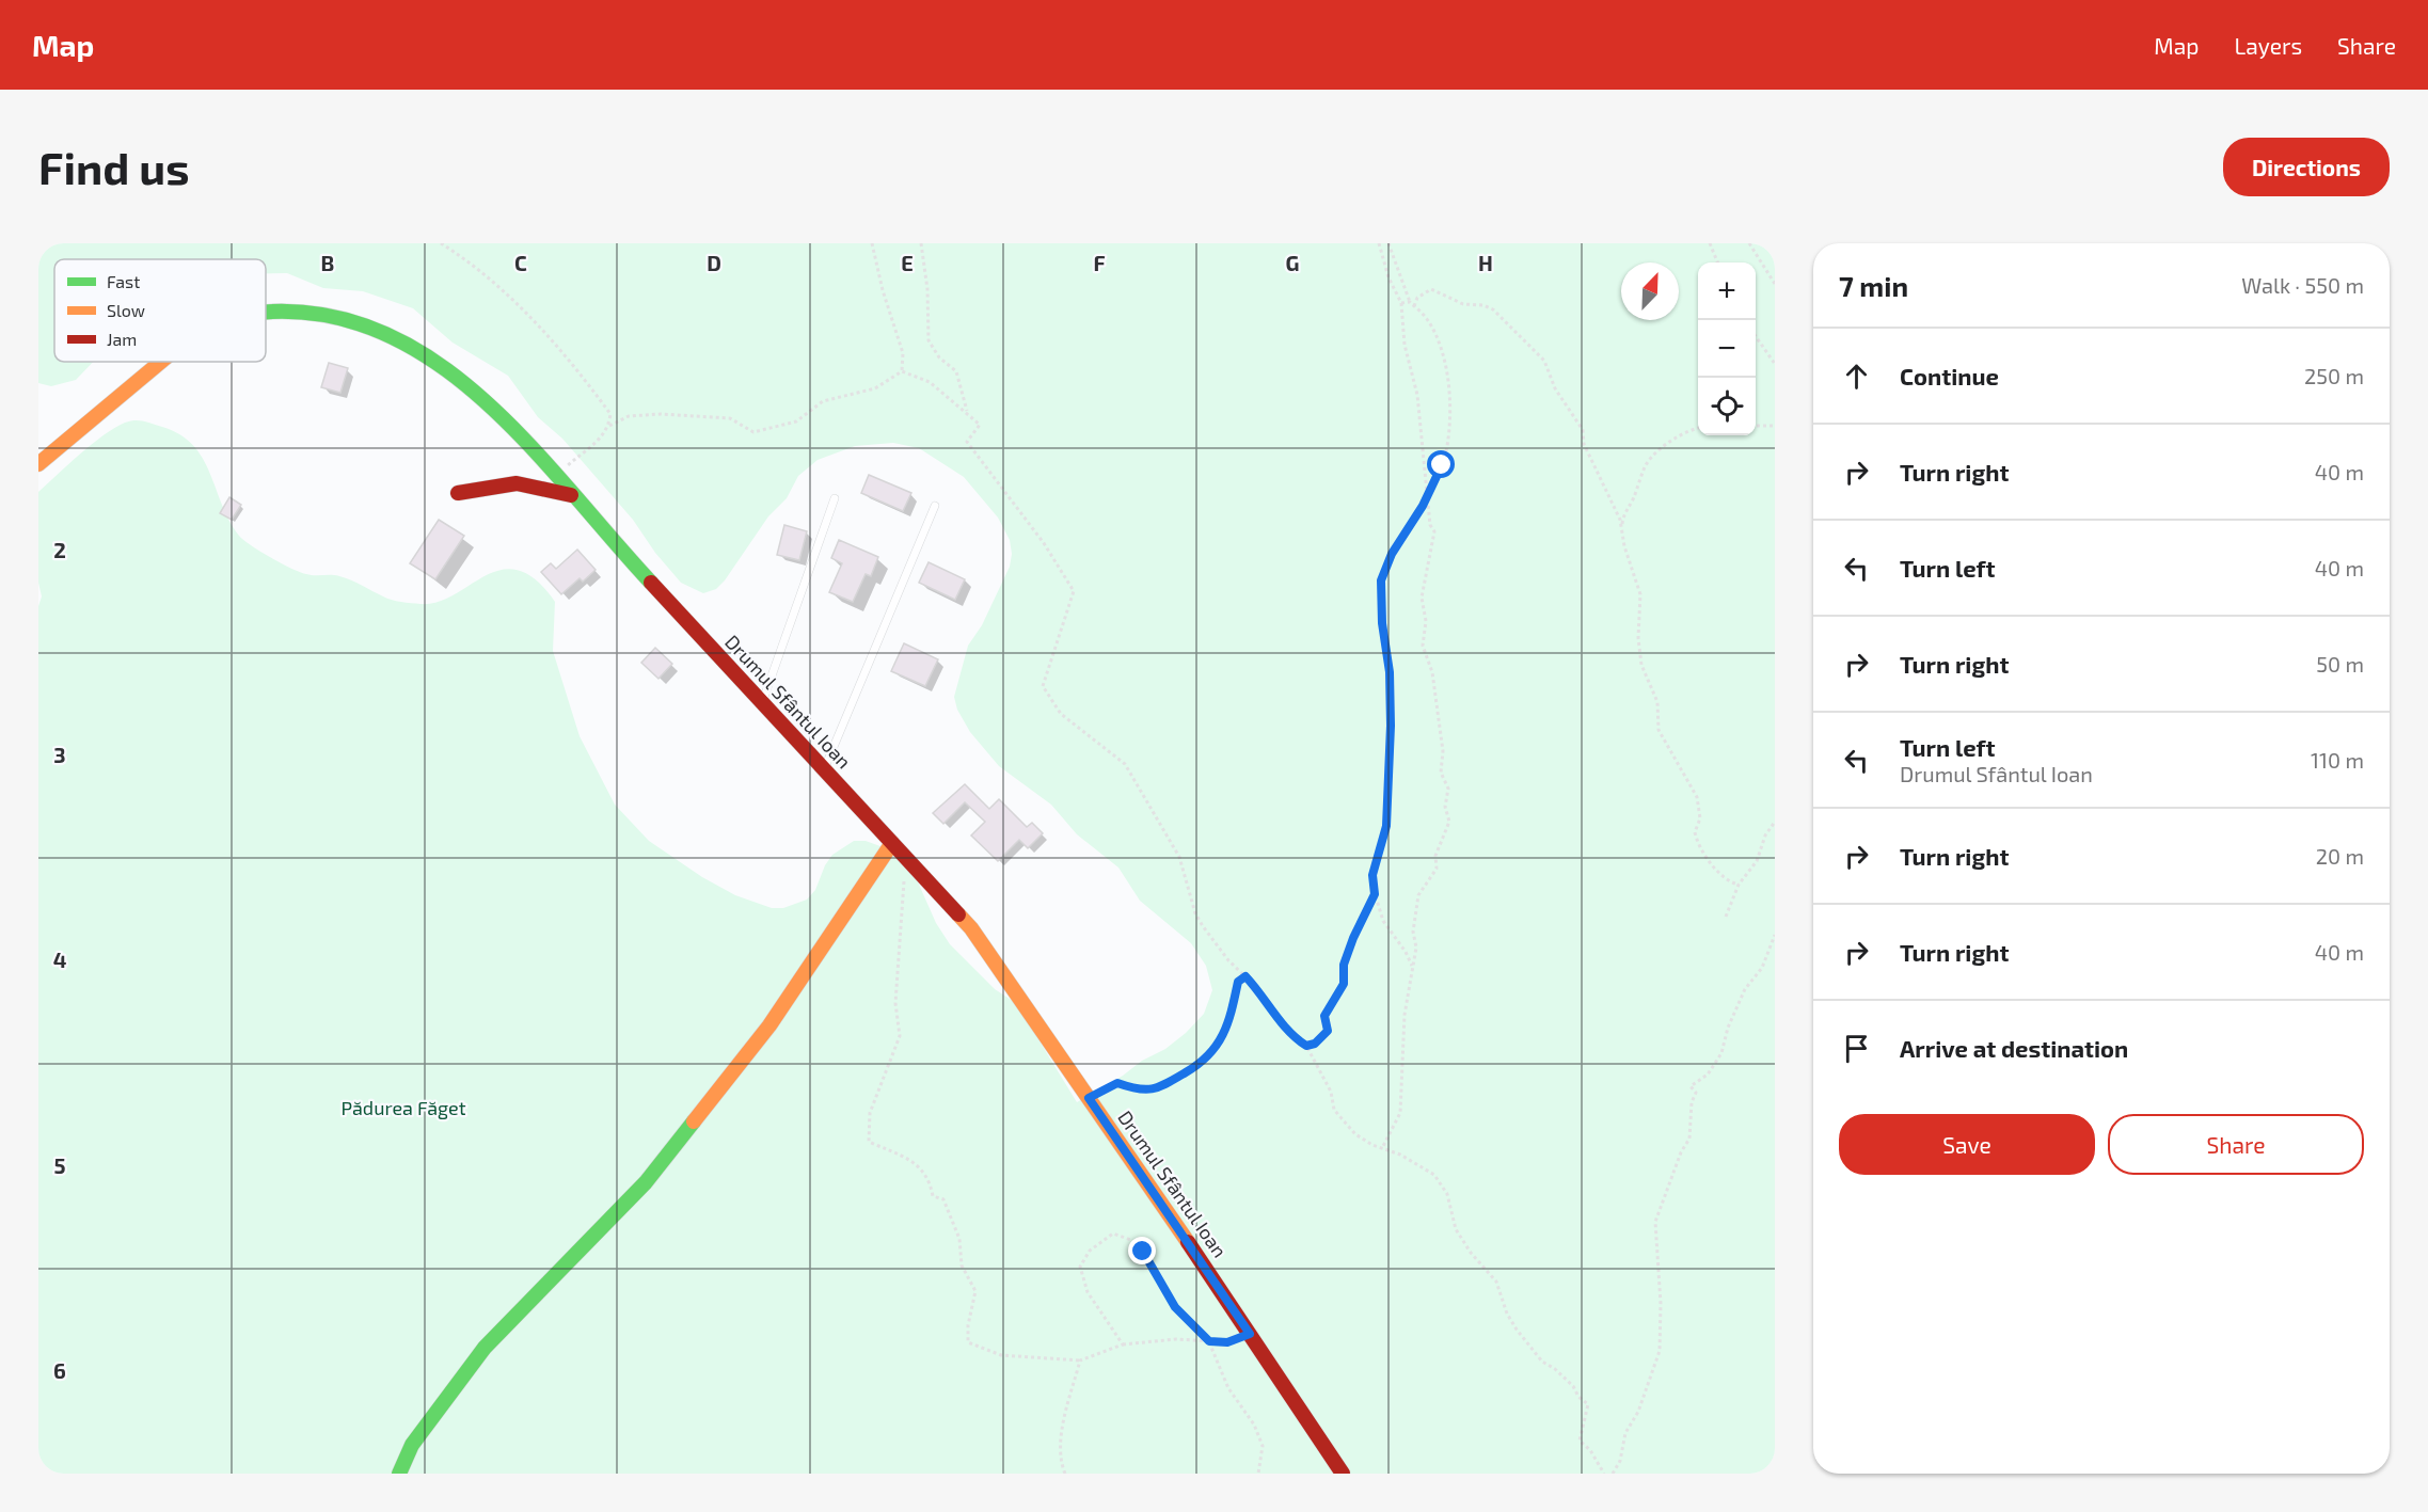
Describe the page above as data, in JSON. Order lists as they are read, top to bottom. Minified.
{"streets":{"main road":["Drumul Sfântul Ioan"]},"parks":["Pădurea Făget"],"legend":["Fast","Slow","Jam"],"north":"top right","page":{"header":"Map","nav":["Map","Layers","Share"],"buttons":["Directions",["Save","Share"]],"title":"Find us","heading":["7 min","Walk · 550 m"],"map_buttons":["+","−"],"list":[["Continue","250 m"],["Turn right","40 m"],["Turn left","40 m"],["Turn right","50 m"],["Turn left","Drumul Sfântul Ioan","110 m"],["Turn right","20 m"],["Turn right","40 m"],"Arrive at destination"]},"grid":{"columns":["B","C","D","E","F","G","H"],"rows":["2","3","4","5","6"]}}
